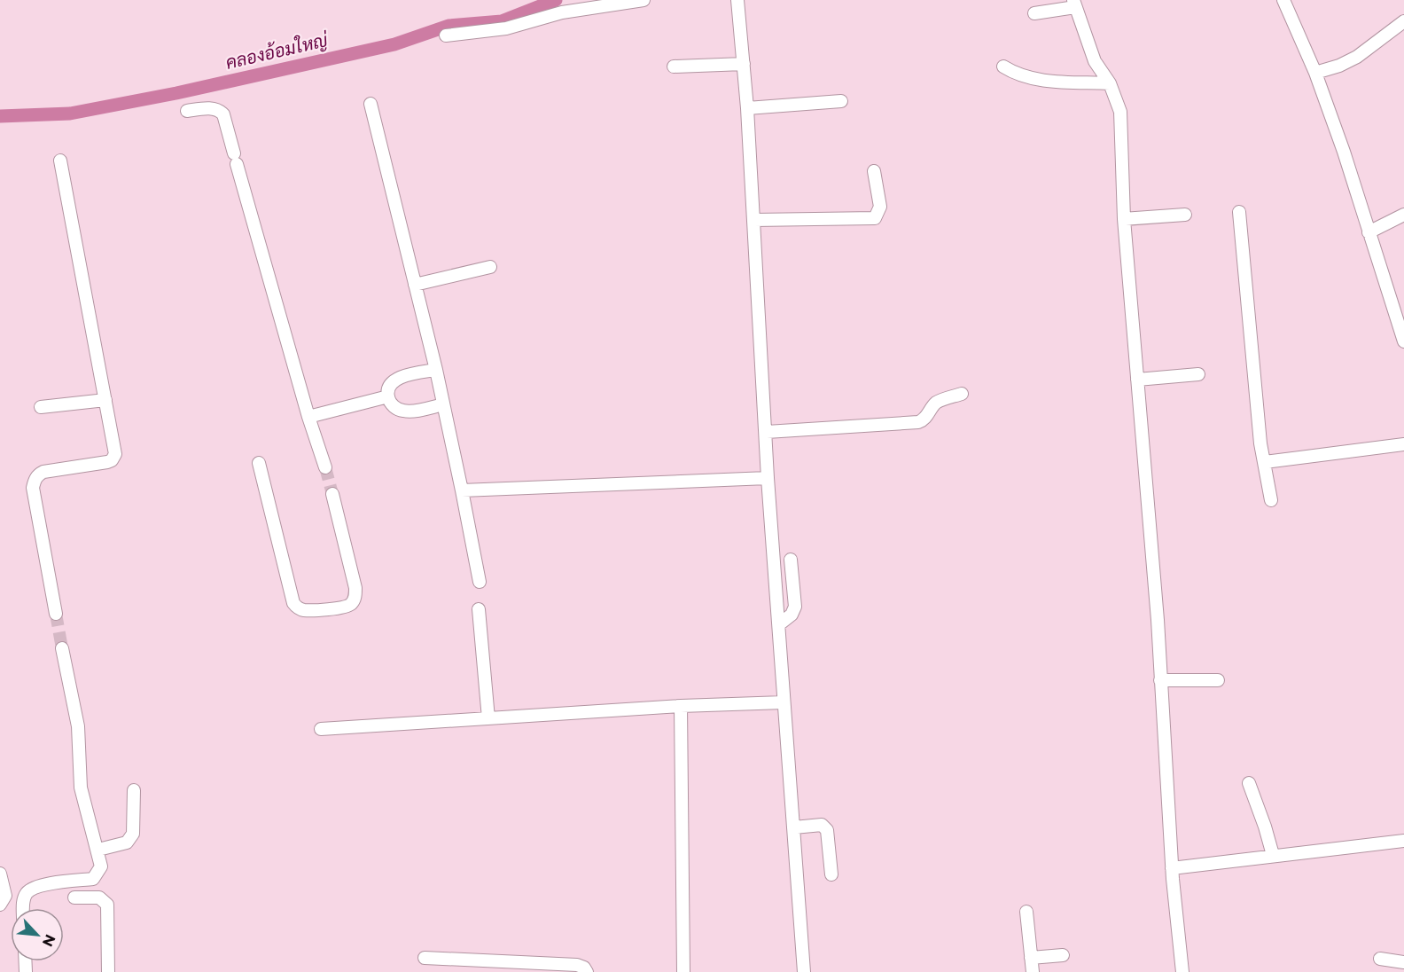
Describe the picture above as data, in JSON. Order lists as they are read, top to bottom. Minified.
{"water":["คลองอ้อมใหญ่"],"north":"bottom right"}
